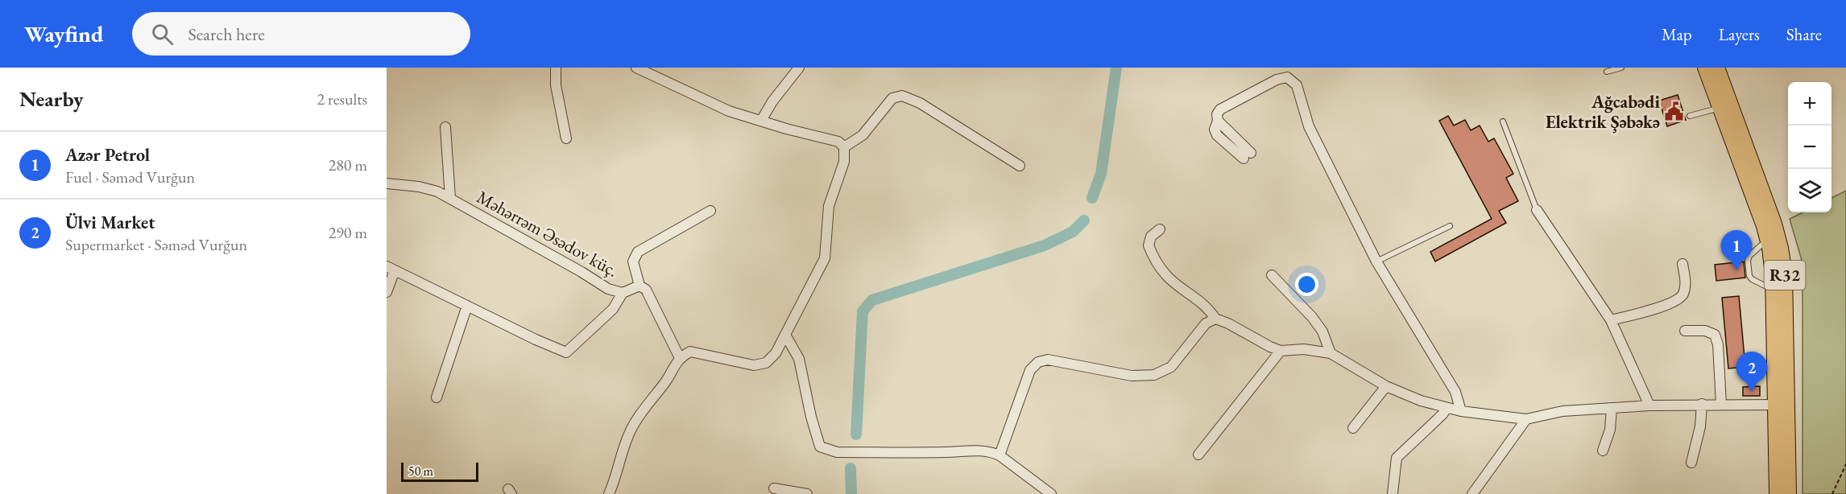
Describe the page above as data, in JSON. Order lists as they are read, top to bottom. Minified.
{"streets":{"main road":["R32"],"street":["Məhərrəm Əsədov küç."]},"places":{"public building":["Ağcabədi Elektrik Şəbəkə"]},"scale_bar":"50 m","page":{"header":"Wayfind","search":"Search here","nav":["Map","Layers","Share"],"heading":["Nearby","2 results"],"map_buttons":["+","−"],"list":[{"mark":"1","name":"Azər Petrol","note":"Fuel · Səməd Vurğun","value":"280 m"},{"mark":"2","name":"Ülvi Market","note":"Supermarket · Səməd Vurğun","value":"290 m"}],"pins":["1","2"],"scale":"50 m"}}
